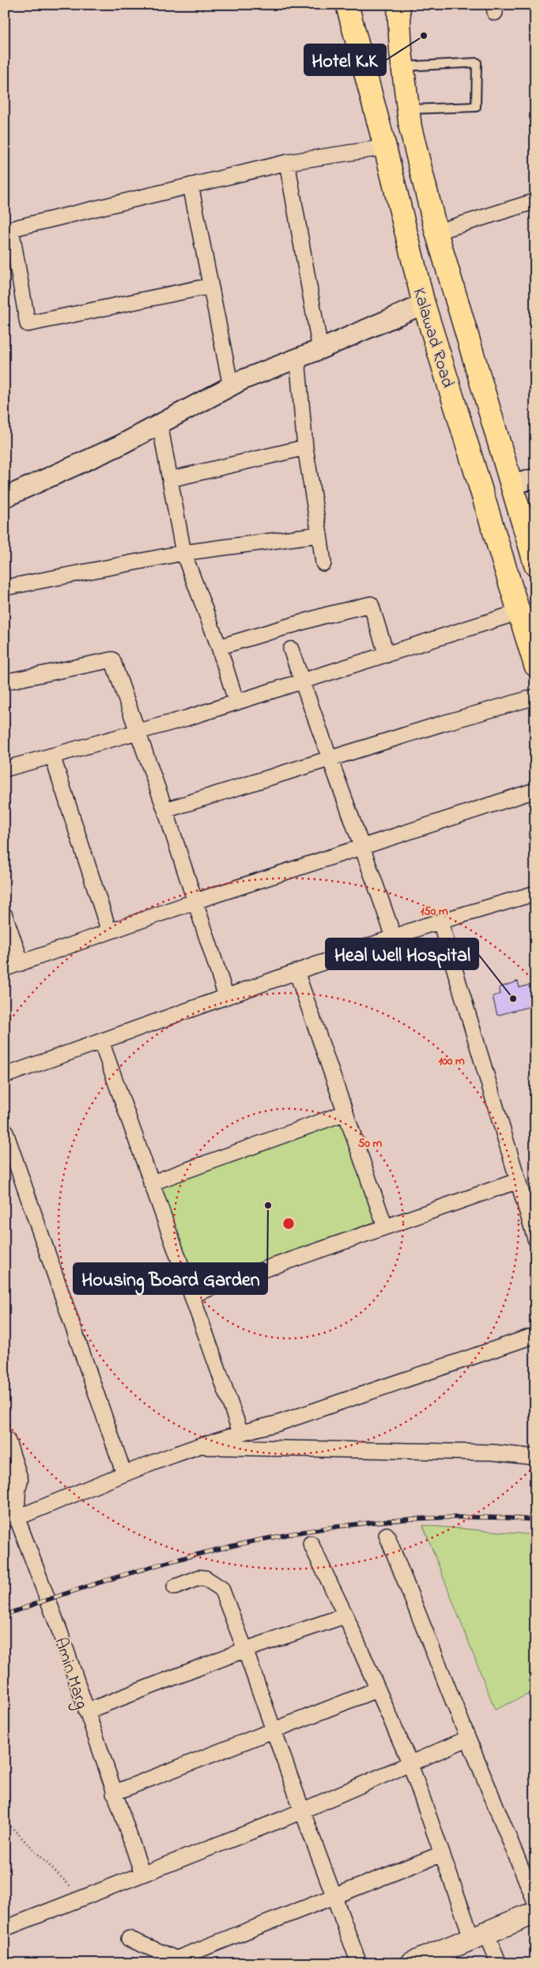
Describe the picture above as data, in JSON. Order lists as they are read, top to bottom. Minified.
{"streets":{"main road":["Kalawad Road"],"street":["Amin Marg"]},"places":["Hotel K.K","Heal Well Hospital","Housing Board Garden"],"rings":["150 m","100 m","50 m"]}
